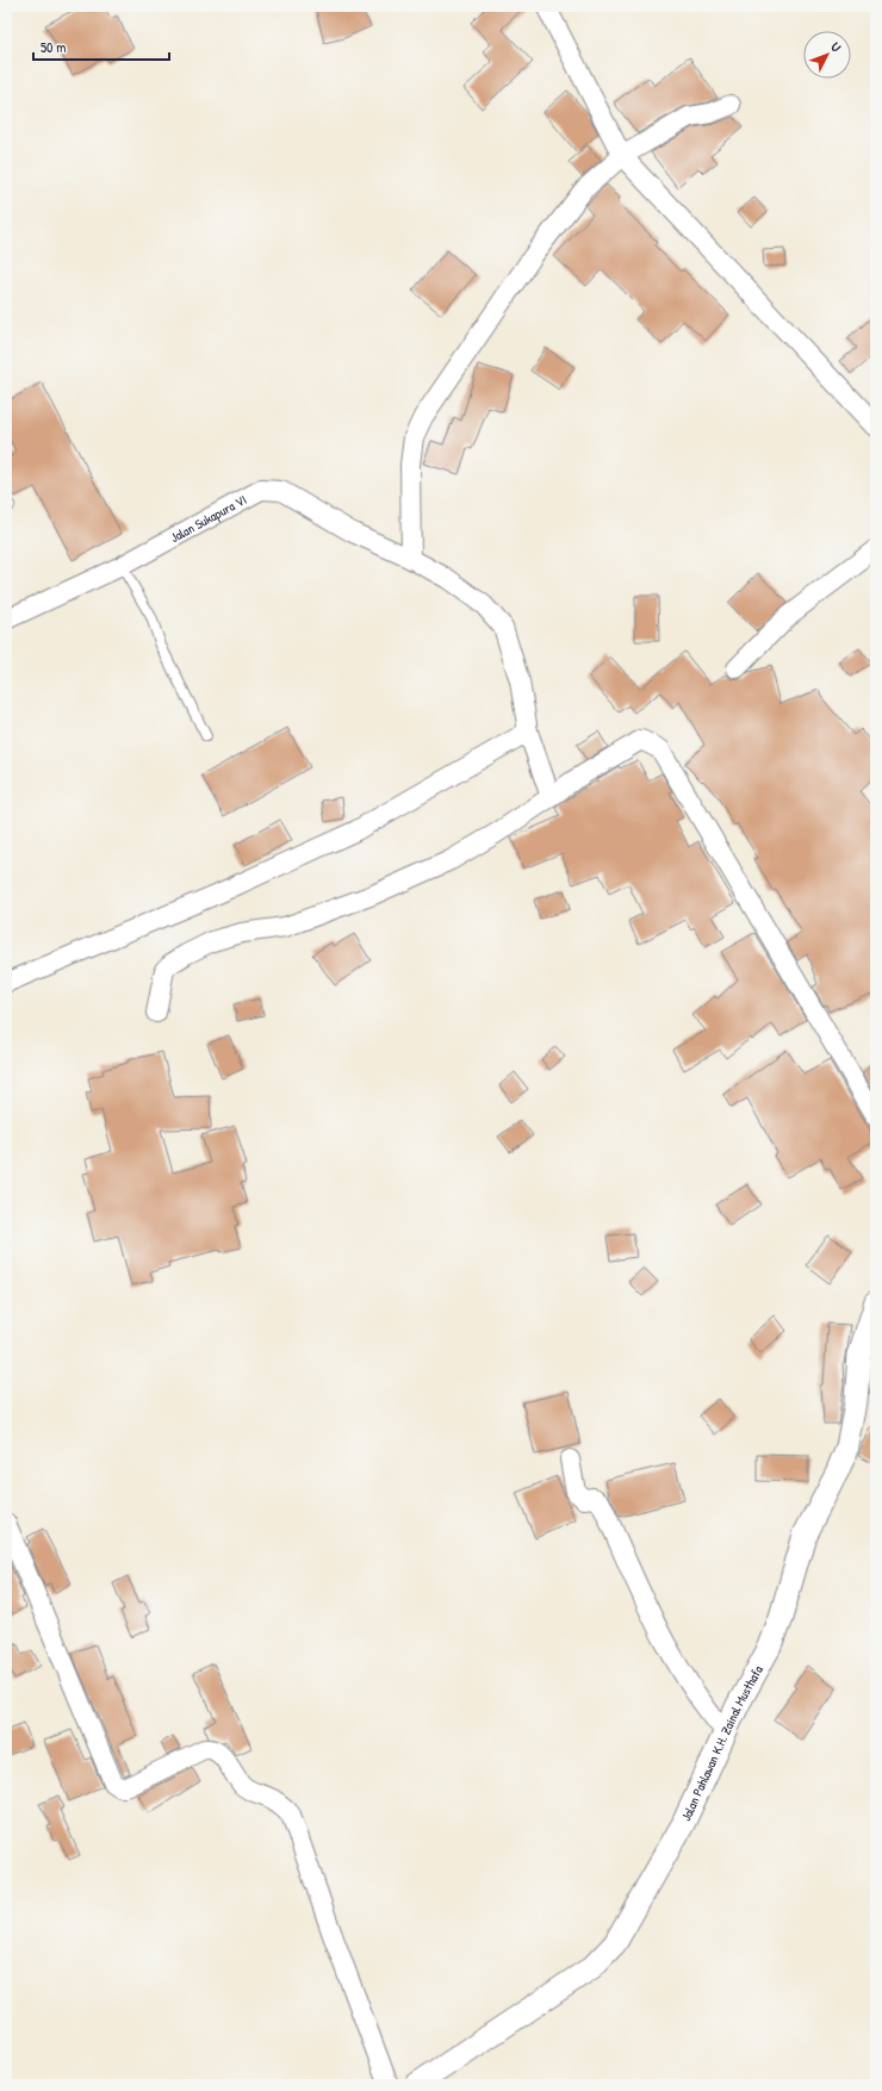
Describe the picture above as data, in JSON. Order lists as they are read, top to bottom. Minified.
{"streets":{"street":["Jalan Sukapura VI","Jalan Pahlawan K.H. Zainal Musthafa"]},"scale_bar":"50 m","north":"top right"}
